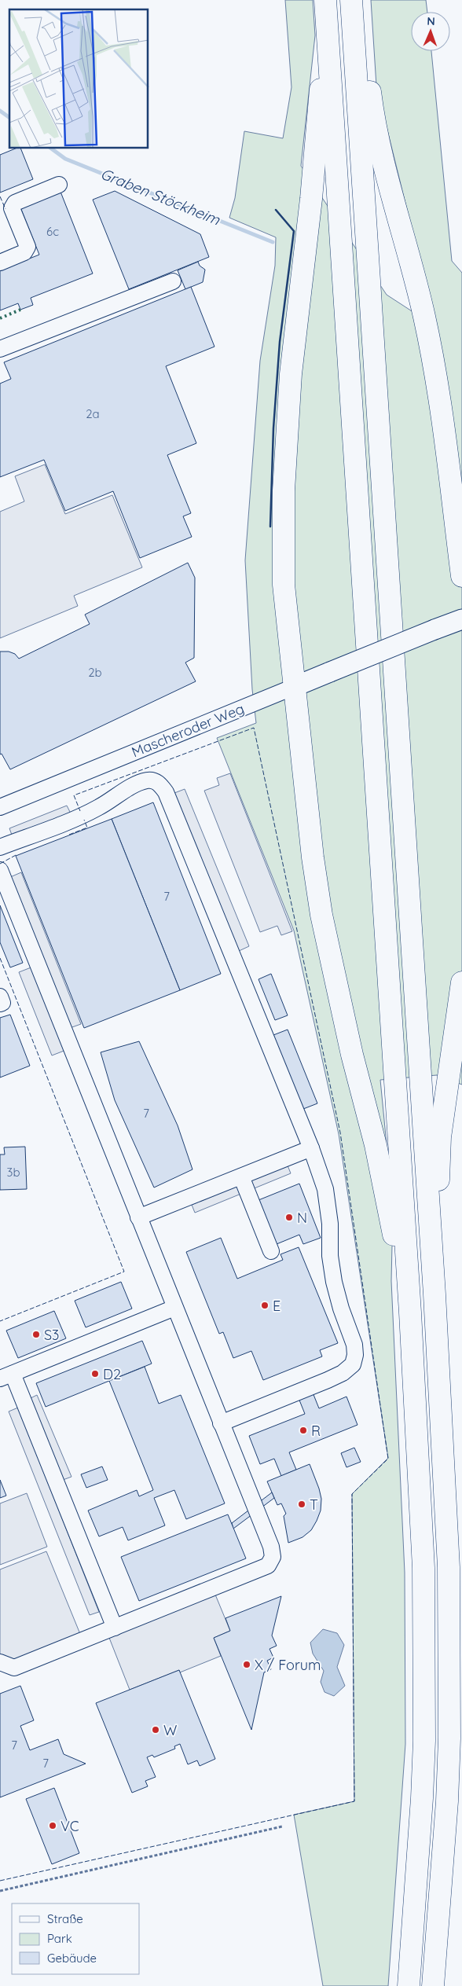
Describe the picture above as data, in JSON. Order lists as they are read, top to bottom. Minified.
{"streets":{"main road":["Mascheroder Weg"]},"water":["Graben Stöckheim"],"places":["N","E","S3","D2","R","T","X / Forum","W","VC"],"house_numbers":["6c","2a","2b","7","7","3b","7","7"],"legend":["Straße","Park","Gebäude"],"north":"top"}
